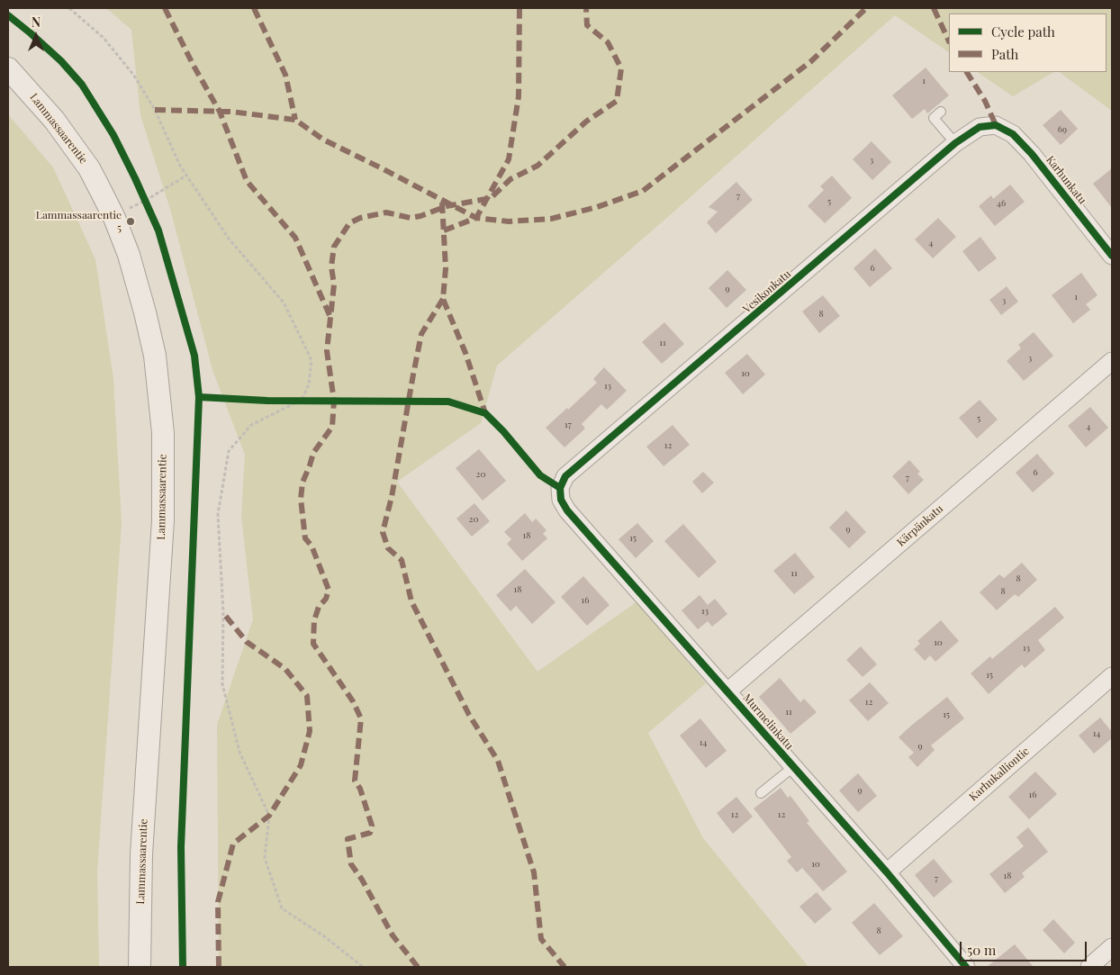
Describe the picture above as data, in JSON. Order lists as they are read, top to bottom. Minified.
{"streets":{"street":["Lammassaarentie","Karhunkatu","Vesikonkatu","Kärpänkatu","Murmelinkatu","Karhukalliontie"]},"crossings":[["Karhunkatu","Vesikonkatu"],["Vesikonkatu","Murmelinkatu"],["Kärpänkatu","Murmelinkatu"],["Murmelinkatu","Karhukalliontie"]],"places":["Lammassaarentie 5"],"house_numbers":["1","69","3","7","5","46","4","6","9","1","3","8","11","3","10","13","5","17","4","12","6","20","7","20","9","18","15","11","8","18","8","16","13","10","13","15","12","11","15","14","14","9","9","16","12","12","10","18","7","8"],"legend":["Cycle path","Path"],"scale_bar":"50 m","north":"top"}
